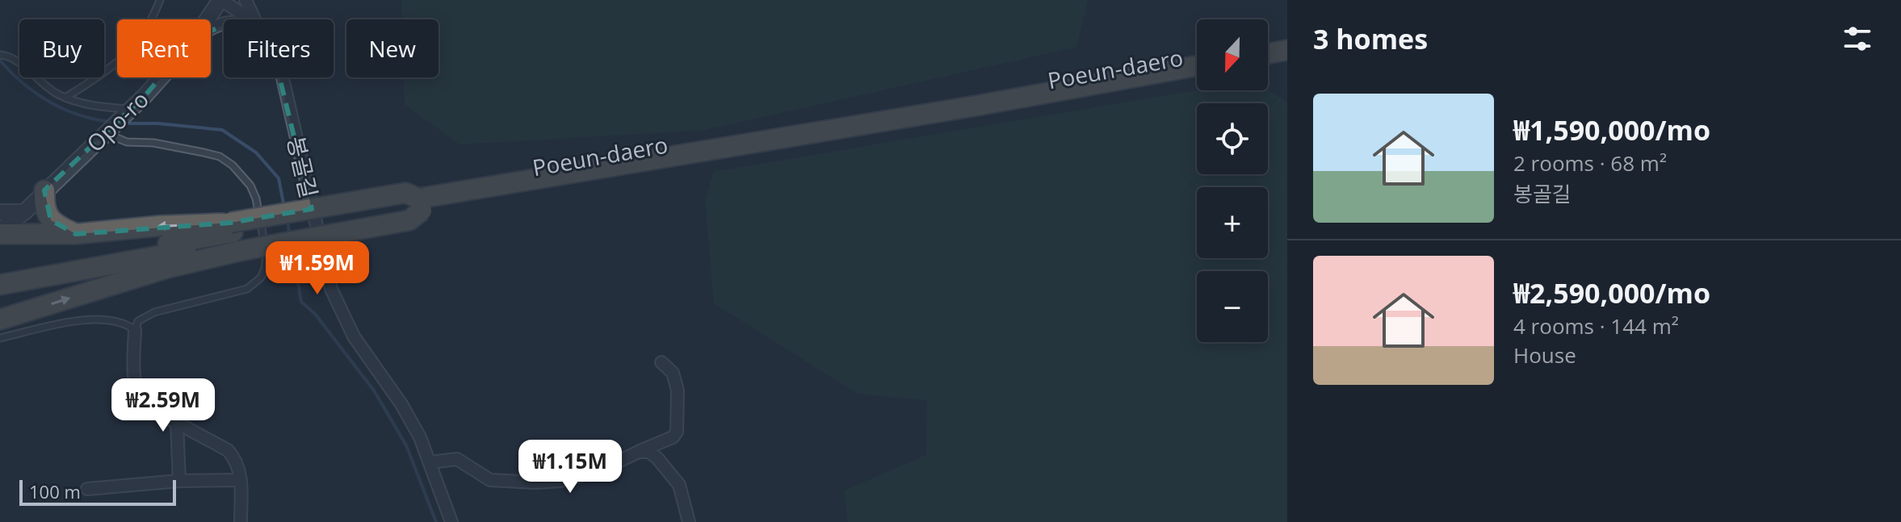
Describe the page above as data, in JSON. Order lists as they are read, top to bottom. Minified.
{"streets":{"highway":["Poeun-daero"],"street":["Opo-ro","봉골길"]},"crossings":[["Opo-ro","봉골길"]],"scale_bar":"100 m","north":"bottom","page":{"heading":"3 homes","map_buttons":["+","−"],"chip":["Buy","Rent","Filters","New"],"list":[{"name":"₩1,590,000/mo","note":"2 rooms · 68 m² · 봉골길"},{"name":"₩2,590,000/mo","note":"4 rooms · 144 m² · House"}],"price":["₩1.59M","₩2.59M","₩1.15M"],"scale":"100 m"}}
